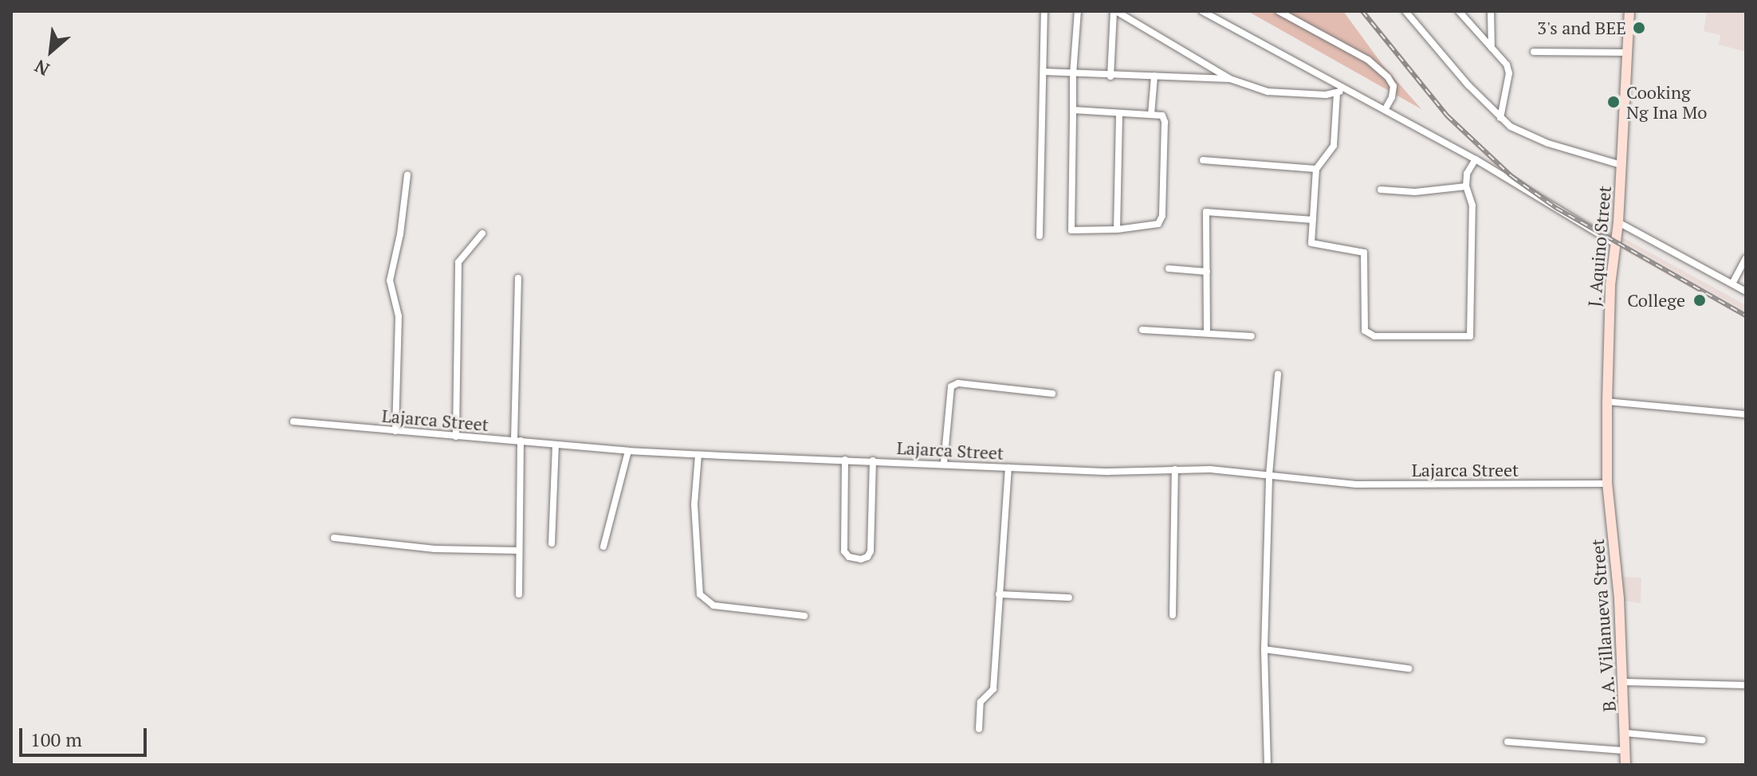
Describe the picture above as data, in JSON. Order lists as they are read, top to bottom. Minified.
{"streets":{"street":["J. Aquino Street","Lajarca Street","B. A. Villanueva Street"]},"crossings":[["J. Aquino Street","Lajarca Street"],["J. Aquino Street","B. A. Villanueva Street"],["Lajarca Street","B. A. Villanueva Street"]],"places":["3's and BEE","Cooking Ng Ina Mo","College"],"scale_bar":"100 m","north":"bottom left"}
